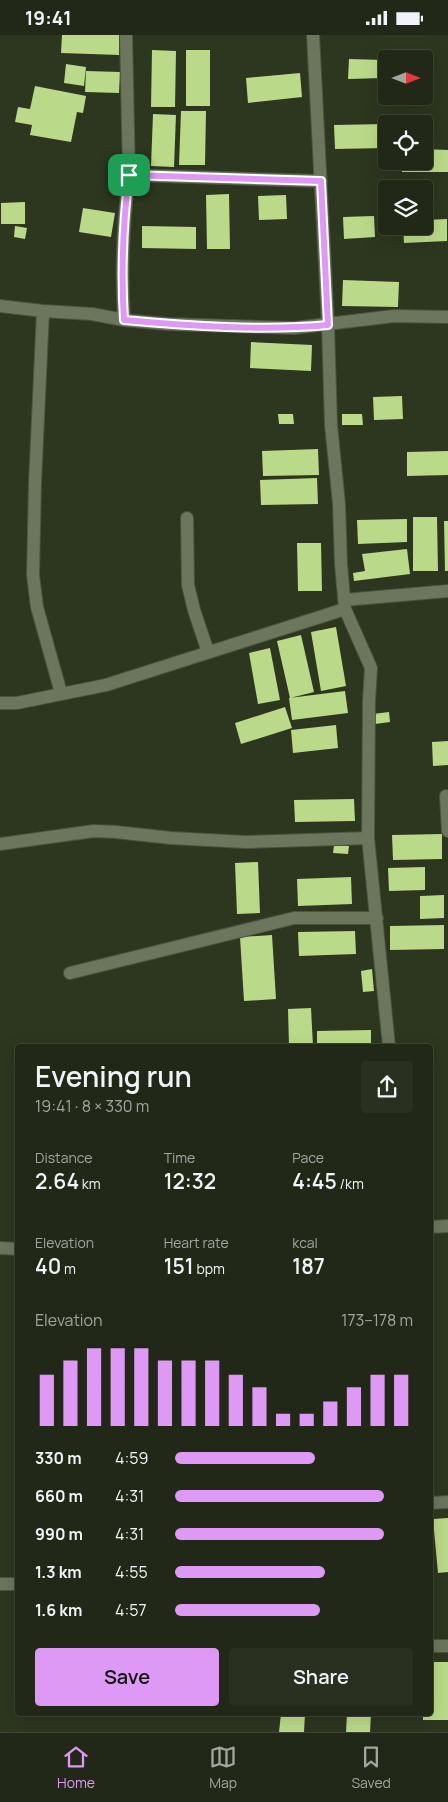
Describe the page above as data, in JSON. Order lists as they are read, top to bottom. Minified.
{"north":"right","page":{"status":"19:41","heading":["Evening run","19:41 · 8 × 330 m"],"stats":[["Distance","2.64 km"],["Time","12:32"],["Pace","4:45 /km"],["Elevation","40 m"],["Heart rate","151 bpm"],["kcal","187"]],"chart":["Elevation","173–178 m"],"list":[{"name":"330 m","note":"4:59"},{"name":"660 m","note":"4:31"},{"name":"990 m","note":"4:31"},{"name":"1.3 km","note":"4:55"},{"name":"1.6 km","note":"4:57"}],"buttons":["Save","Share"],"tabs":["Home","Map","Saved"]}}
